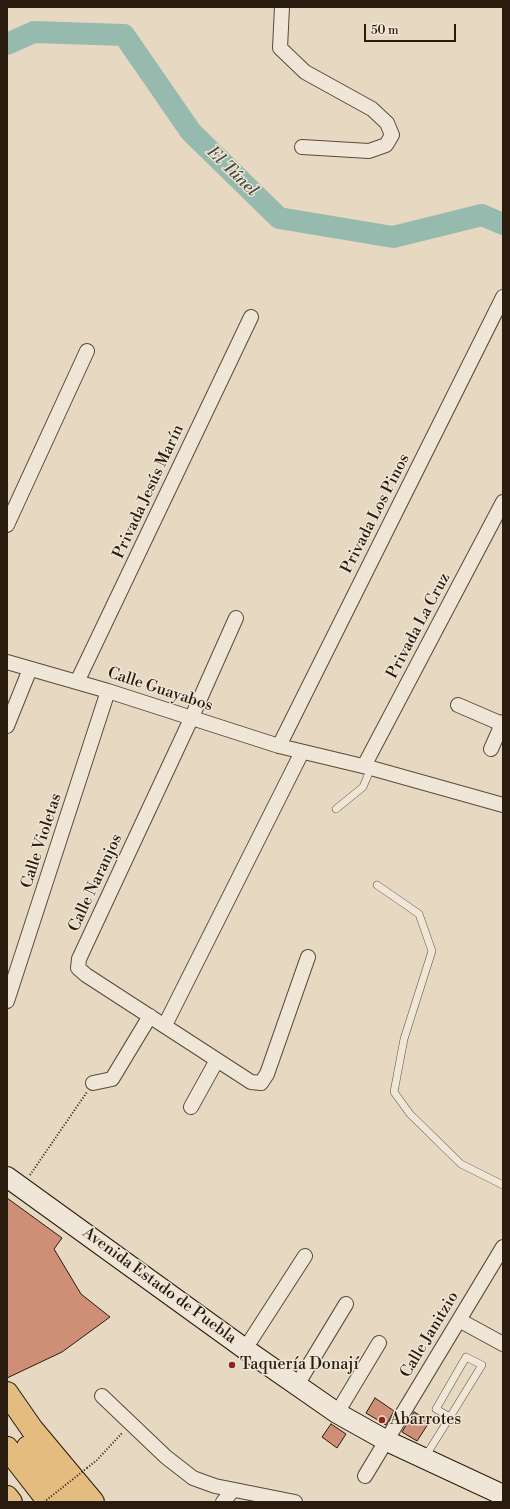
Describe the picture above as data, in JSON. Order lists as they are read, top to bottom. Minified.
{"streets":{"street":["Privada Jesús Marín","Privada Los Pinos","Privada La Cruz","Calle Guayabos","Calle Violetas","Calle Naranjos","Avenida Estado de Puebla","Calle Janitzio"]},"crossings":[["Privada Jesús Marín","Calle Guayabos"],["Privada Los Pinos","Calle Guayabos"],["Privada La Cruz","Calle Guayabos"],["Calle Guayabos","Calle Violetas"],["Calle Guayabos","Calle Naranjos"],["Avenida Estado de Puebla","Calle Janitzio"]],"water":["El Túnel"],"places":["Taquería Donají","Abarrotes"],"scale_bar":"50 m"}
